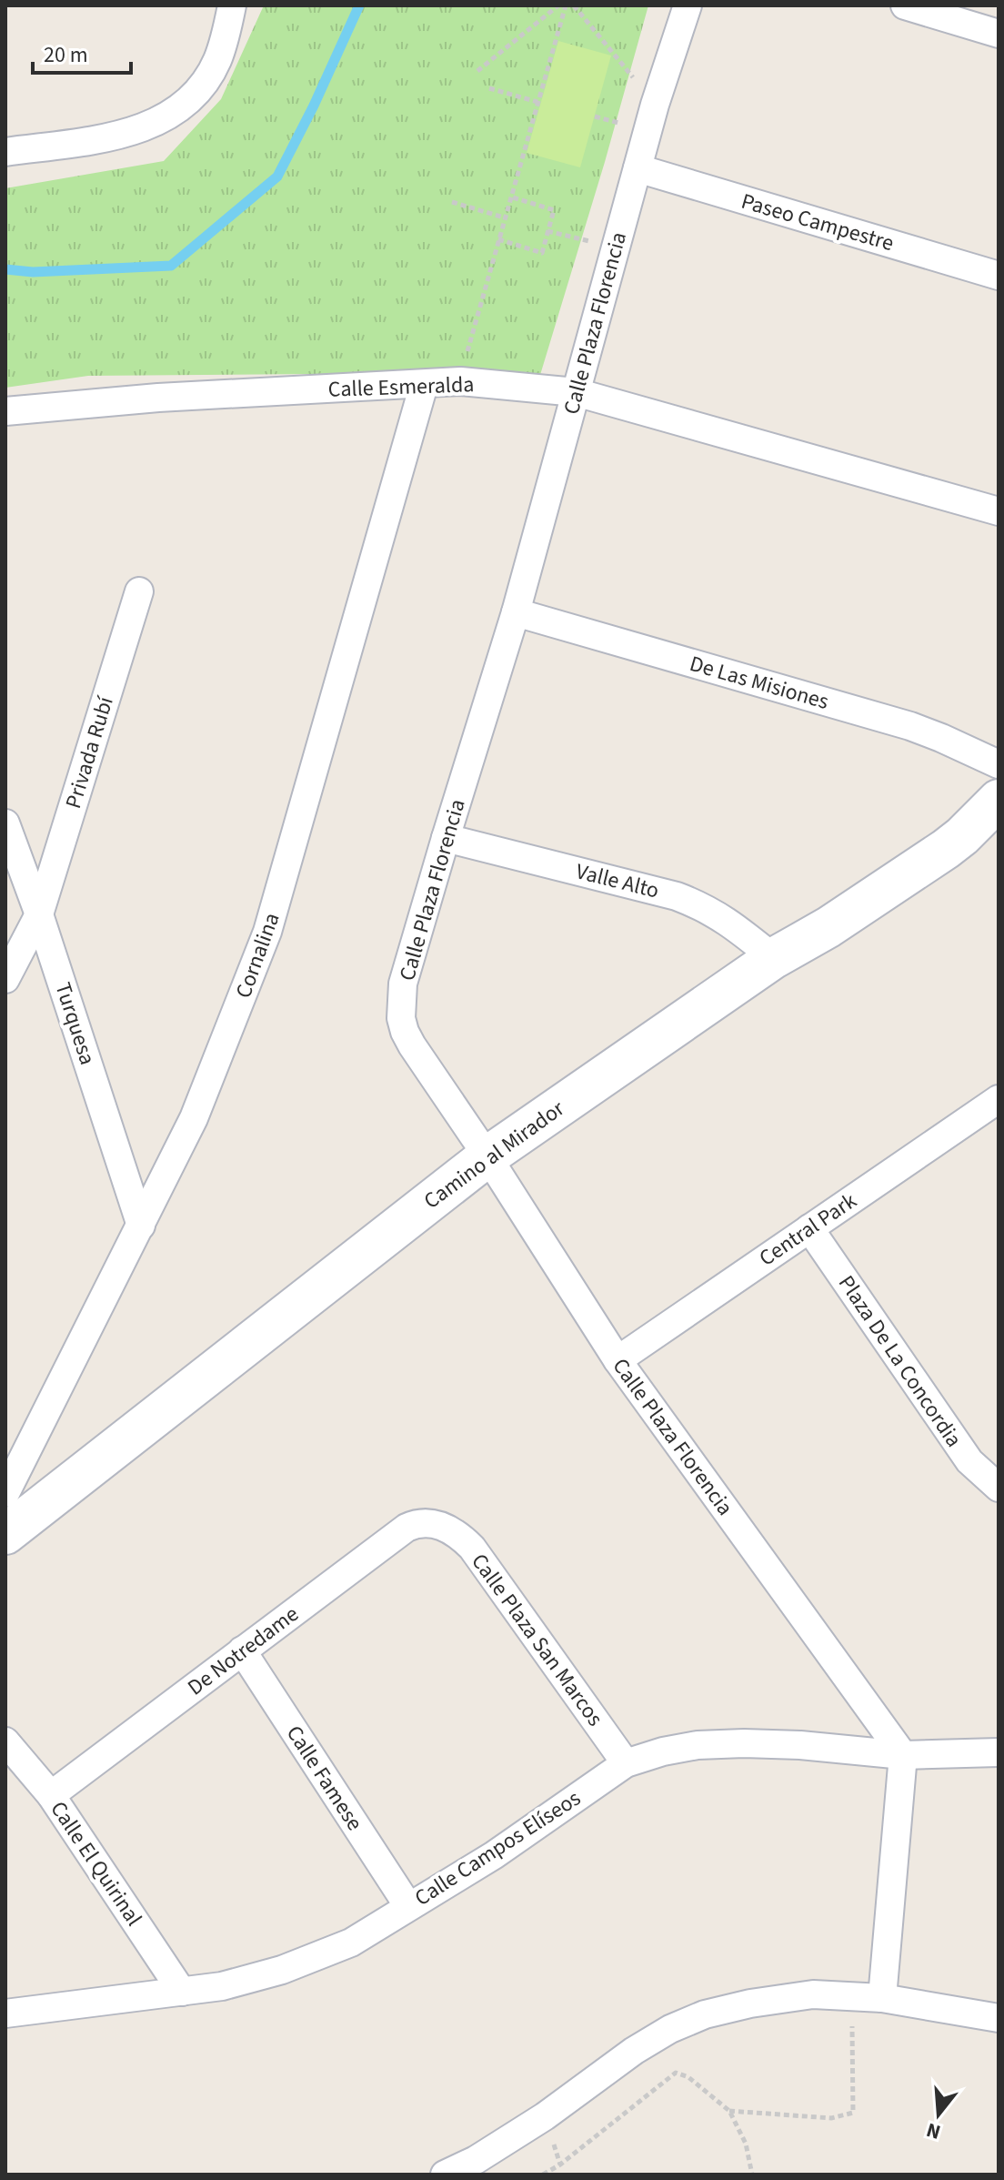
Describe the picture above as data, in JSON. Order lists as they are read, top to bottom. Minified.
{"streets":{"street":["Paseo Campestre","Calle Plaza Florencia","Calle Esmeralda","De Las Misiones","Privada Rubí","Valle Alto","Cornalina","Turquesa","Camino al Mirador","Central Park","Plaza De La Concordia","Calle Plaza San Marcos","De Notredame","Calle Famese","Calle Campos Elíseos","Calle El Quirinal"]},"crossings":[["Paseo Campestre","Calle Plaza Florencia"],["Calle Plaza Florencia","Calle Esmeralda"],["Calle Plaza Florencia","De Las Misiones"],["Calle Plaza Florencia","Valle Alto"],["Calle Plaza Florencia","Camino al Mirador"],["Calle Plaza Florencia","Central Park"],["Calle Plaza Florencia","Calle Campos Elíseos"],["Calle Esmeralda","Cornalina"],["Privada Rubí","Turquesa"],["Valle Alto","Camino al Mirador"],["Cornalina","Turquesa"],["Central Park","Plaza De La Concordia"],["Calle Plaza San Marcos","De Notredame"],["Calle Plaza San Marcos","Calle Campos Elíseos"],["De Notredame","Calle Famese"],["De Notredame","Calle El Quirinal"],["Calle Famese","Calle Campos Elíseos"],["Calle Campos Elíseos","Calle El Quirinal"]],"scale_bar":"20 m","north":"bottom"}
